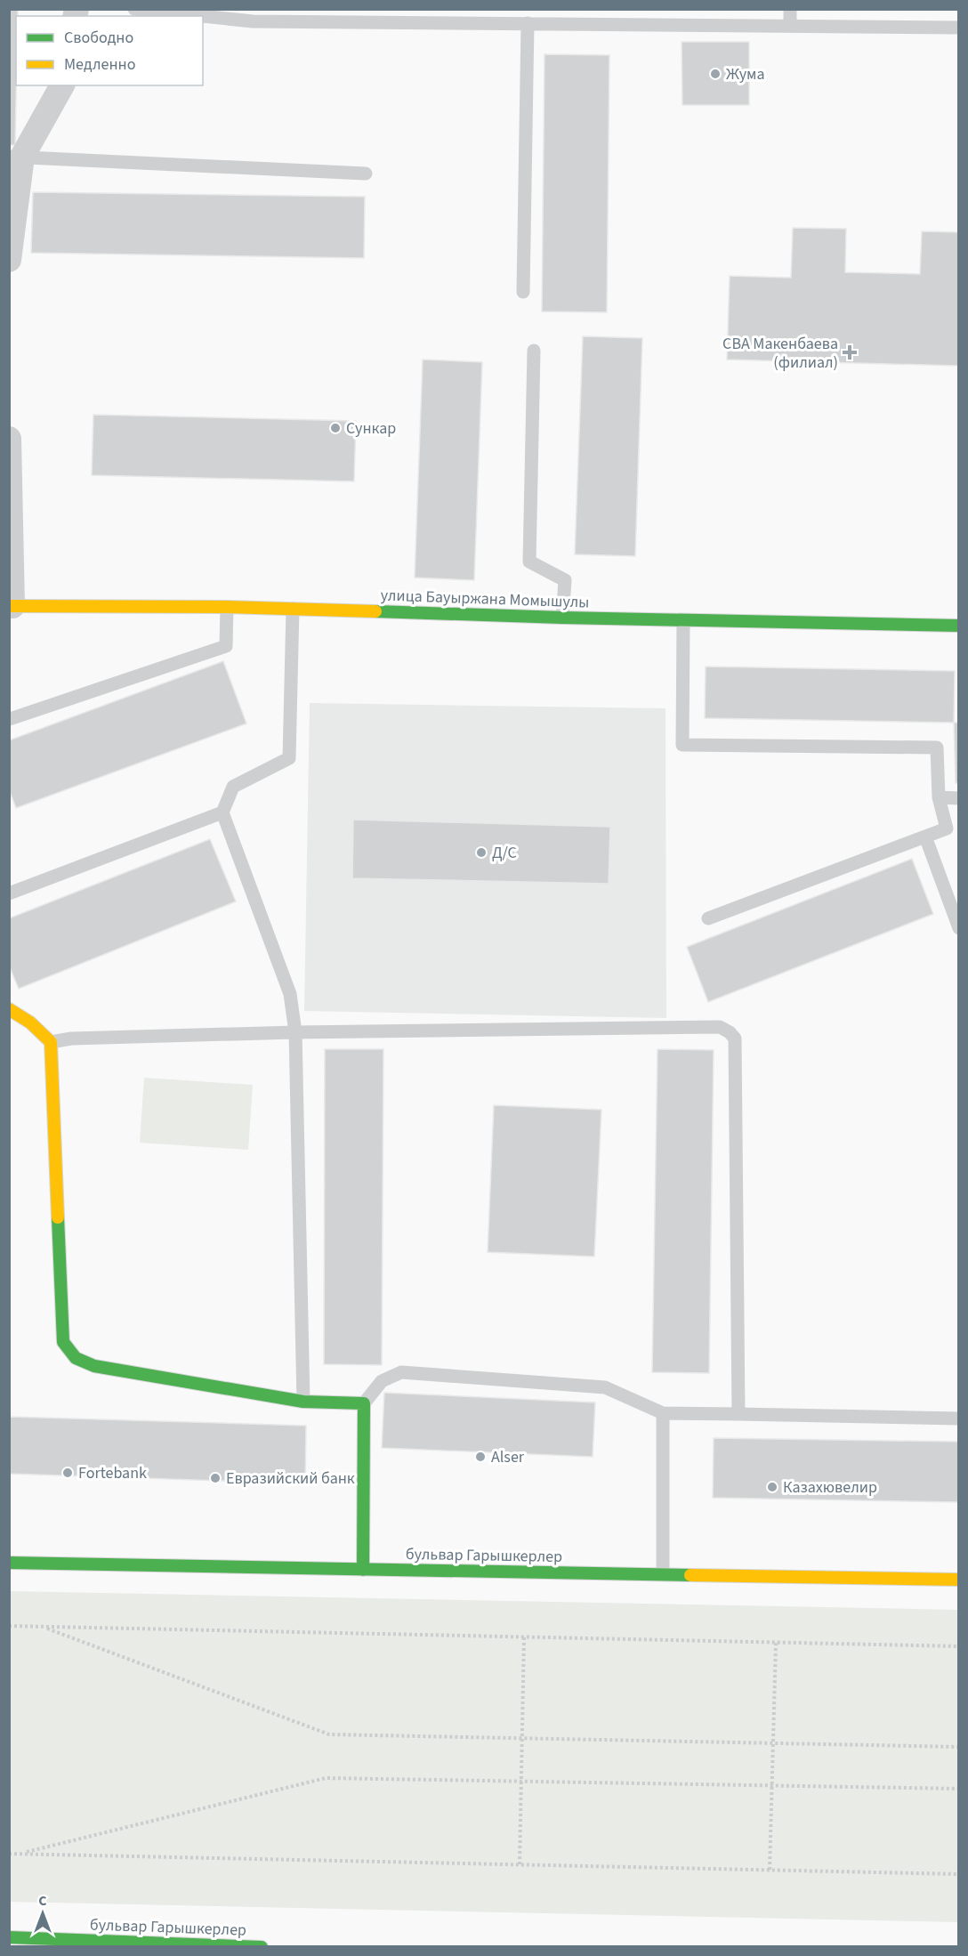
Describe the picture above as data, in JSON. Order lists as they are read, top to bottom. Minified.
{"streets":{"street":["улица Бауыржана Момышулы","бульвар Гарышкерлер"]},"places":{"other":["Жума","Сункар","Д/С","Alser","Fortebank","Евразийский банк","Казахювелир"],"health":["СВА Макенбаева (филиал)"]},"legend":["Свободно","Медленно"],"north":"top"}
